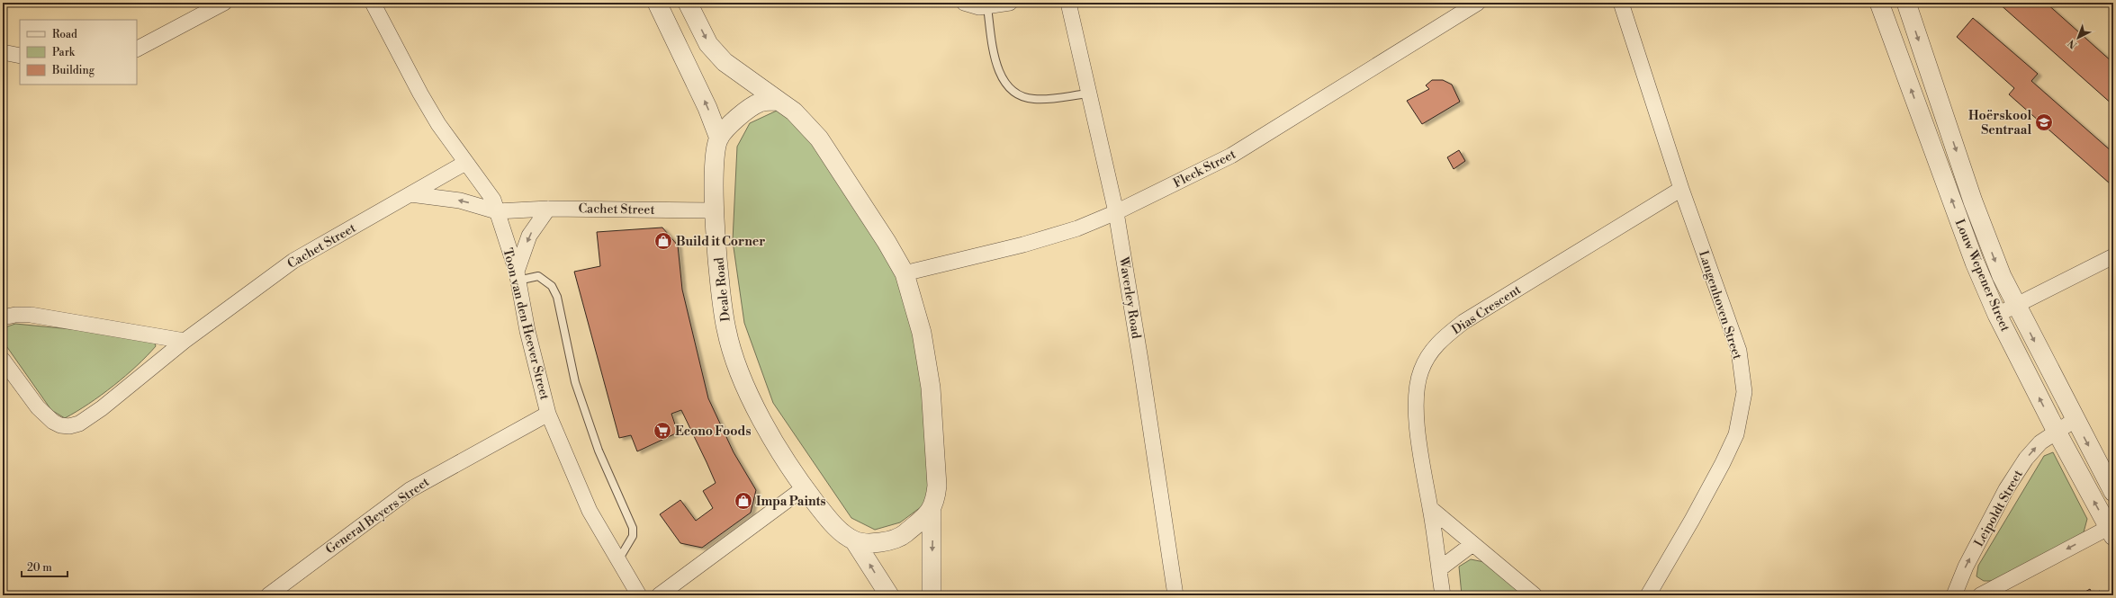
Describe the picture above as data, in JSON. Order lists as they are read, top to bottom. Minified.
{"streets":{"street":["Fleck Street","Cachet Street","Louw Wepener Street","Deale Road","Waverley Road","Langenhoven Street","Dias Crescent","Toon van den Heever Street","Leipoldt Street","General Beyers Street"]},"crossings":[["Fleck Street","Waverley Road"],["Cachet Street","Deale Road"],["Cachet Street","Toon van den Heever Street"],["Louw Wepener Street","Leipoldt Street"],["Langenhoven Street","Dias Crescent"],["Toon van den Heever Street","General Beyers Street"]],"one_way":["Leipoldt Street"],"places":{"school or university":["Hoërskool Sentraal"],"shop":["Build it Corner","Impa Paints"],"supermarket":["Econo Foods"]},"legend":["Road","Park","Building"],"scale_bar":"20 m","north":"bottom left"}
